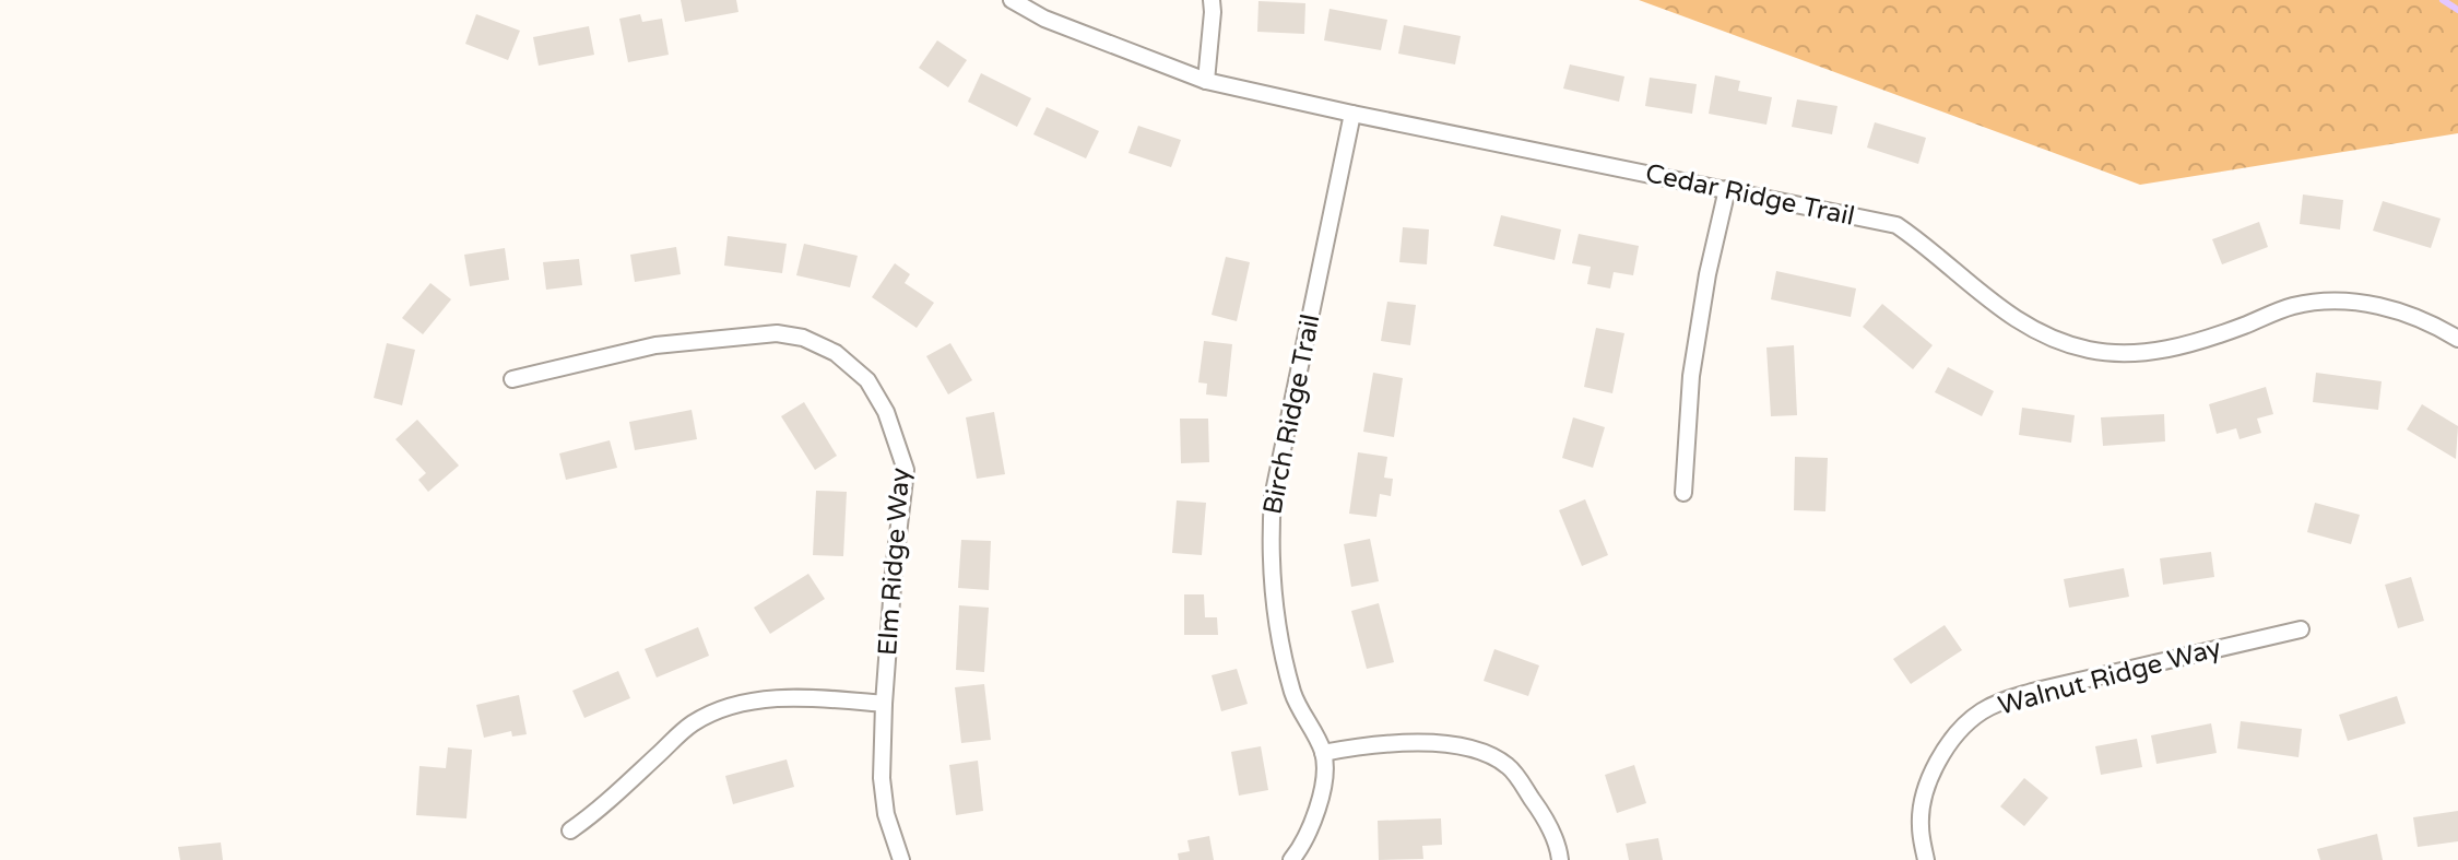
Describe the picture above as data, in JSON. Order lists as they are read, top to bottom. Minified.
{"streets":{"street":["Cedar Ridge Trail","Birch Ridge Trail","Elm Ridge Way","Walnut Ridge Way"]},"crossings":[["Cedar Ridge Trail","Birch Ridge Trail"]]}
